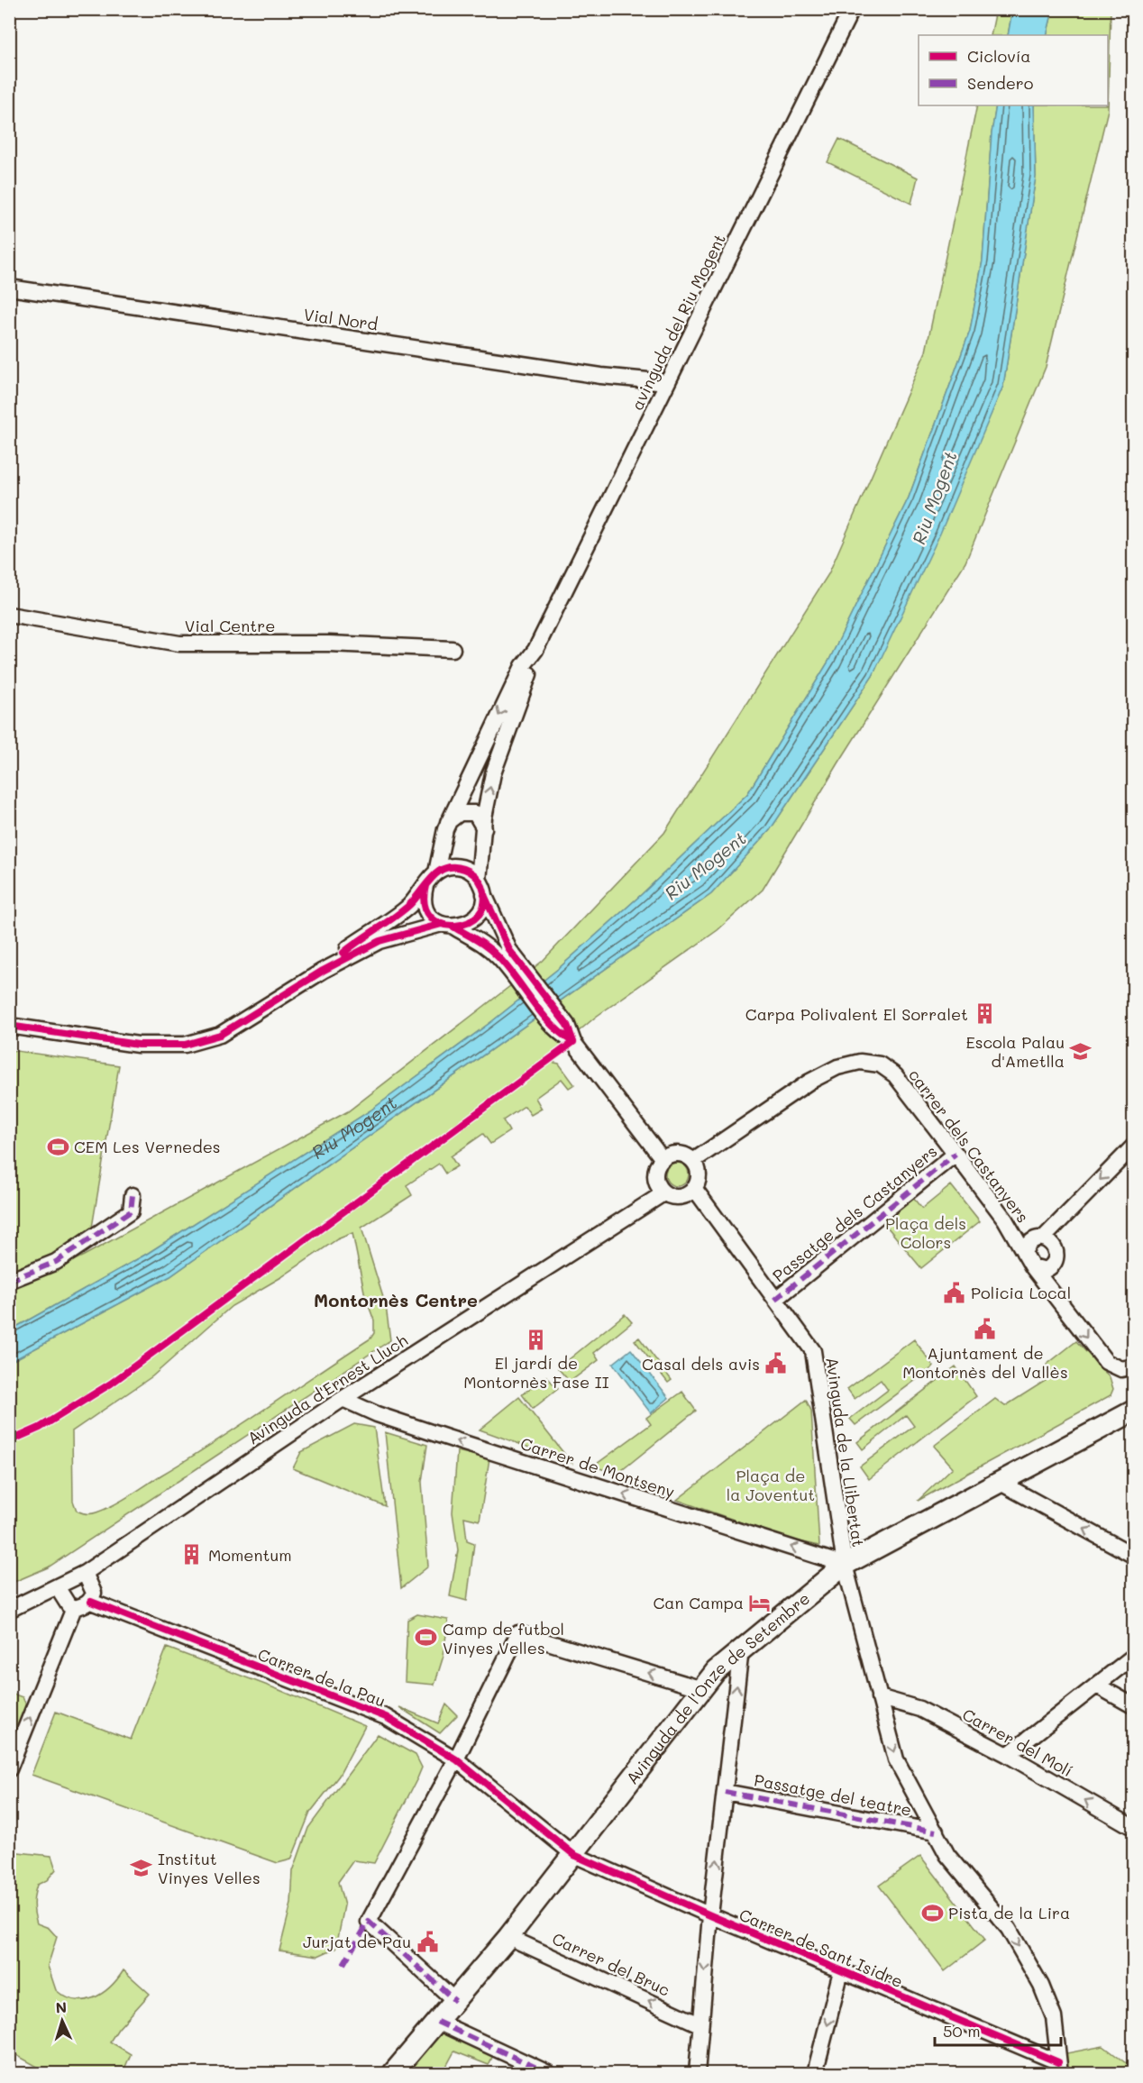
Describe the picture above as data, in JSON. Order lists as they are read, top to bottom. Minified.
{"streets":{"street":["Vial Nord","avinguda del Riu Mogent","Vial Centre","carrer dels Castanyers","Passatge dels Castanyers","Avinguda d'Ernest Lluch","Avinguda de la Llibertat","Carrer de Montseny","Carrer de la Pau","Avinguda de l'Onze de Setembre","Carrer del Molí","Passatge del teatre","Carrer de Sant Isidre","Carrer del Bruc"]},"crossings":[["Vial Nord","avinguda del Riu Mogent"],["carrer dels Castanyers","Passatge dels Castanyers"],["carrer dels Castanyers","Avinguda d'Ernest Lluch"],["carrer dels Castanyers","Avinguda de la Llibertat"],["Passatge dels Castanyers","Avinguda de la Llibertat"],["Avinguda d'Ernest Lluch","Avinguda de la Llibertat"],["Avinguda d'Ernest Lluch","Carrer de Montseny"],["Avinguda de la Llibertat","Carrer de Montseny"],["Avinguda de la Llibertat","Avinguda de l'Onze de Setembre"],["Avinguda de la Llibertat","Carrer del Molí"],["Avinguda de la Llibertat","Passatge del teatre"],["Avinguda de la Llibertat","Carrer de Sant Isidre"],["Carrer de Montseny","Avinguda de l'Onze de Setembre"],["Carrer de la Pau","Avinguda de l'Onze de Setembre"],["Carrer de la Pau","Carrer de Sant Isidre"],["Avinguda de l'Onze de Setembre","Carrer de Sant Isidre"],["Avinguda de l'Onze de Setembre","Carrer del Bruc"]],"one_way":["Avinguda de la Llibertat","Carrer de Montseny","Carrer del Molí"],"districts":["Montornès Centre"],"water":["Riu Mogent"],"parks":["Plaça dels Colors","Plaça de la Joventut"],"places":{"building":["Carpa Polivalent El Sorralet","El jardí de Montornès Fase II","Momentum"],"school or university":["Escola Palau d'Ametlla","Institut Vinyes Velles"],"sports":["CEM Les Vernedes","Camp de futbol Vinyes Velles","Pista de la Lira"],"public building":["Policia Local","Ajuntament de Montornès del Vallès","Casal dels avis","Jurjat de Pau"],"hotel":["Can Campa"]},"legend":["Ciclovía","Sendero"],"scale_bar":"50 m","north":"top"}
